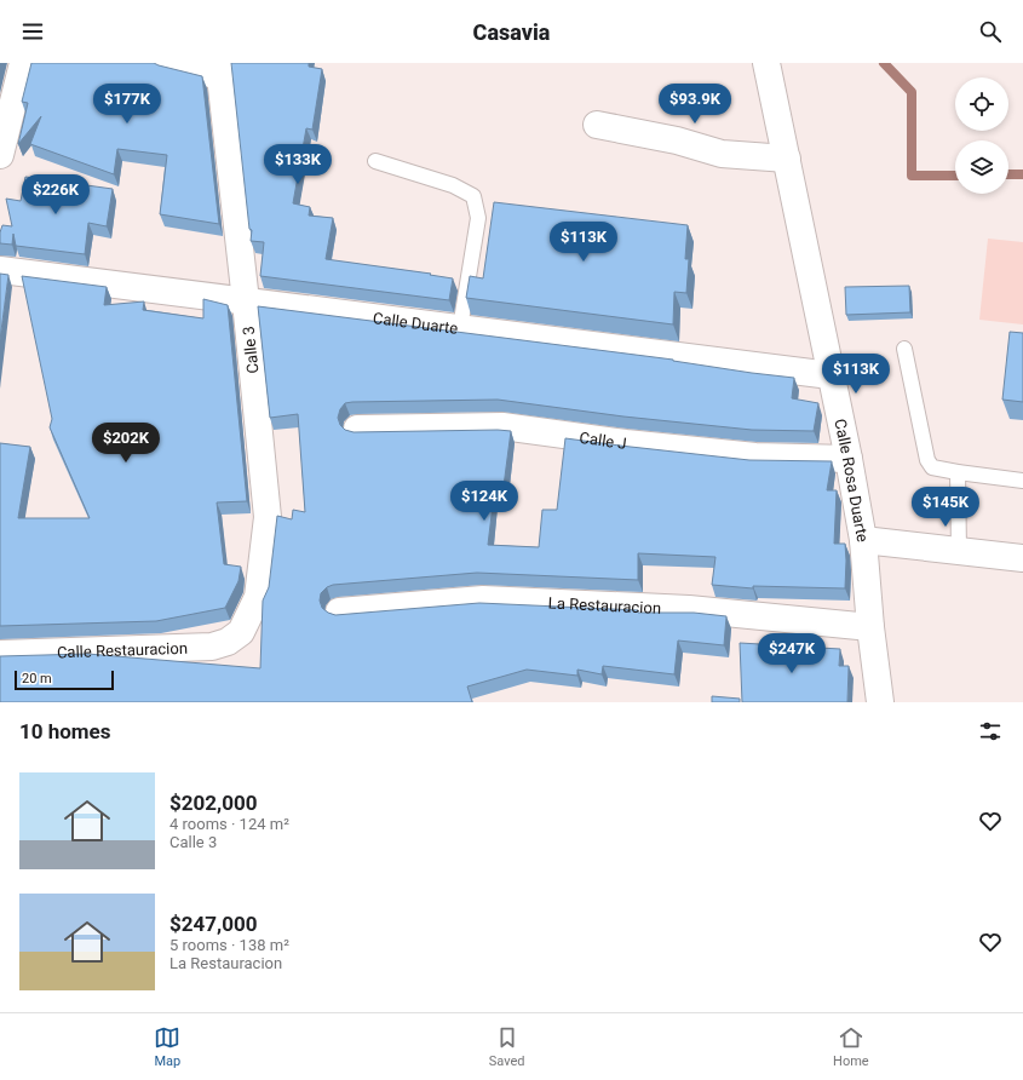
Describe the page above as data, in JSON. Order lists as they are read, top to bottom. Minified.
{"streets":{"street":["Calle Duarte","Calle 3","Calle J","Calle Rosa Duarte","La Restauracion","Calle Restauracion"]},"crossings":[["Calle Duarte","Calle 3"],["Calle Duarte","Calle Rosa Duarte"],["Calle 3","Calle Restauracion"],["Calle J","Calle Rosa Duarte"],["Calle Rosa Duarte","La Restauracion"]],"scale_bar":"20 m","page":{"header":"Casavia","price":["$177K","$93.9K","$133K","$226K","$113K","$113K","$202K","$124K","$145K","$247K"],"scale":"20 m","heading":"10 homes","list":[{"name":"$202,000","note":"4 rooms · 124 m² · Calle 3"},{"name":"$247,000","note":"5 rooms · 138 m² · La Restauracion"}],"tabs":["Map","Saved","Home"]}}
